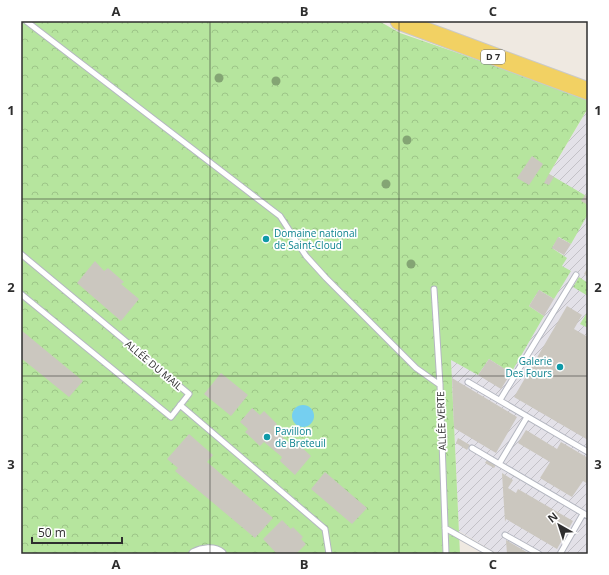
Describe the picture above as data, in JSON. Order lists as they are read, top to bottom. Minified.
{"streets":{"main road":["D 7"],"lane":["ALLÉE DU MAIL","ALLÉE VERTE"]},"places":["Domaine national de Saint-Cloud","Galerie Des Fours","Pavillon de Breteuil"],"scale_bar":"50 m","north":"top left","grid":{"columns":["A","B","C"],"rows":["1","2","3"]}}
